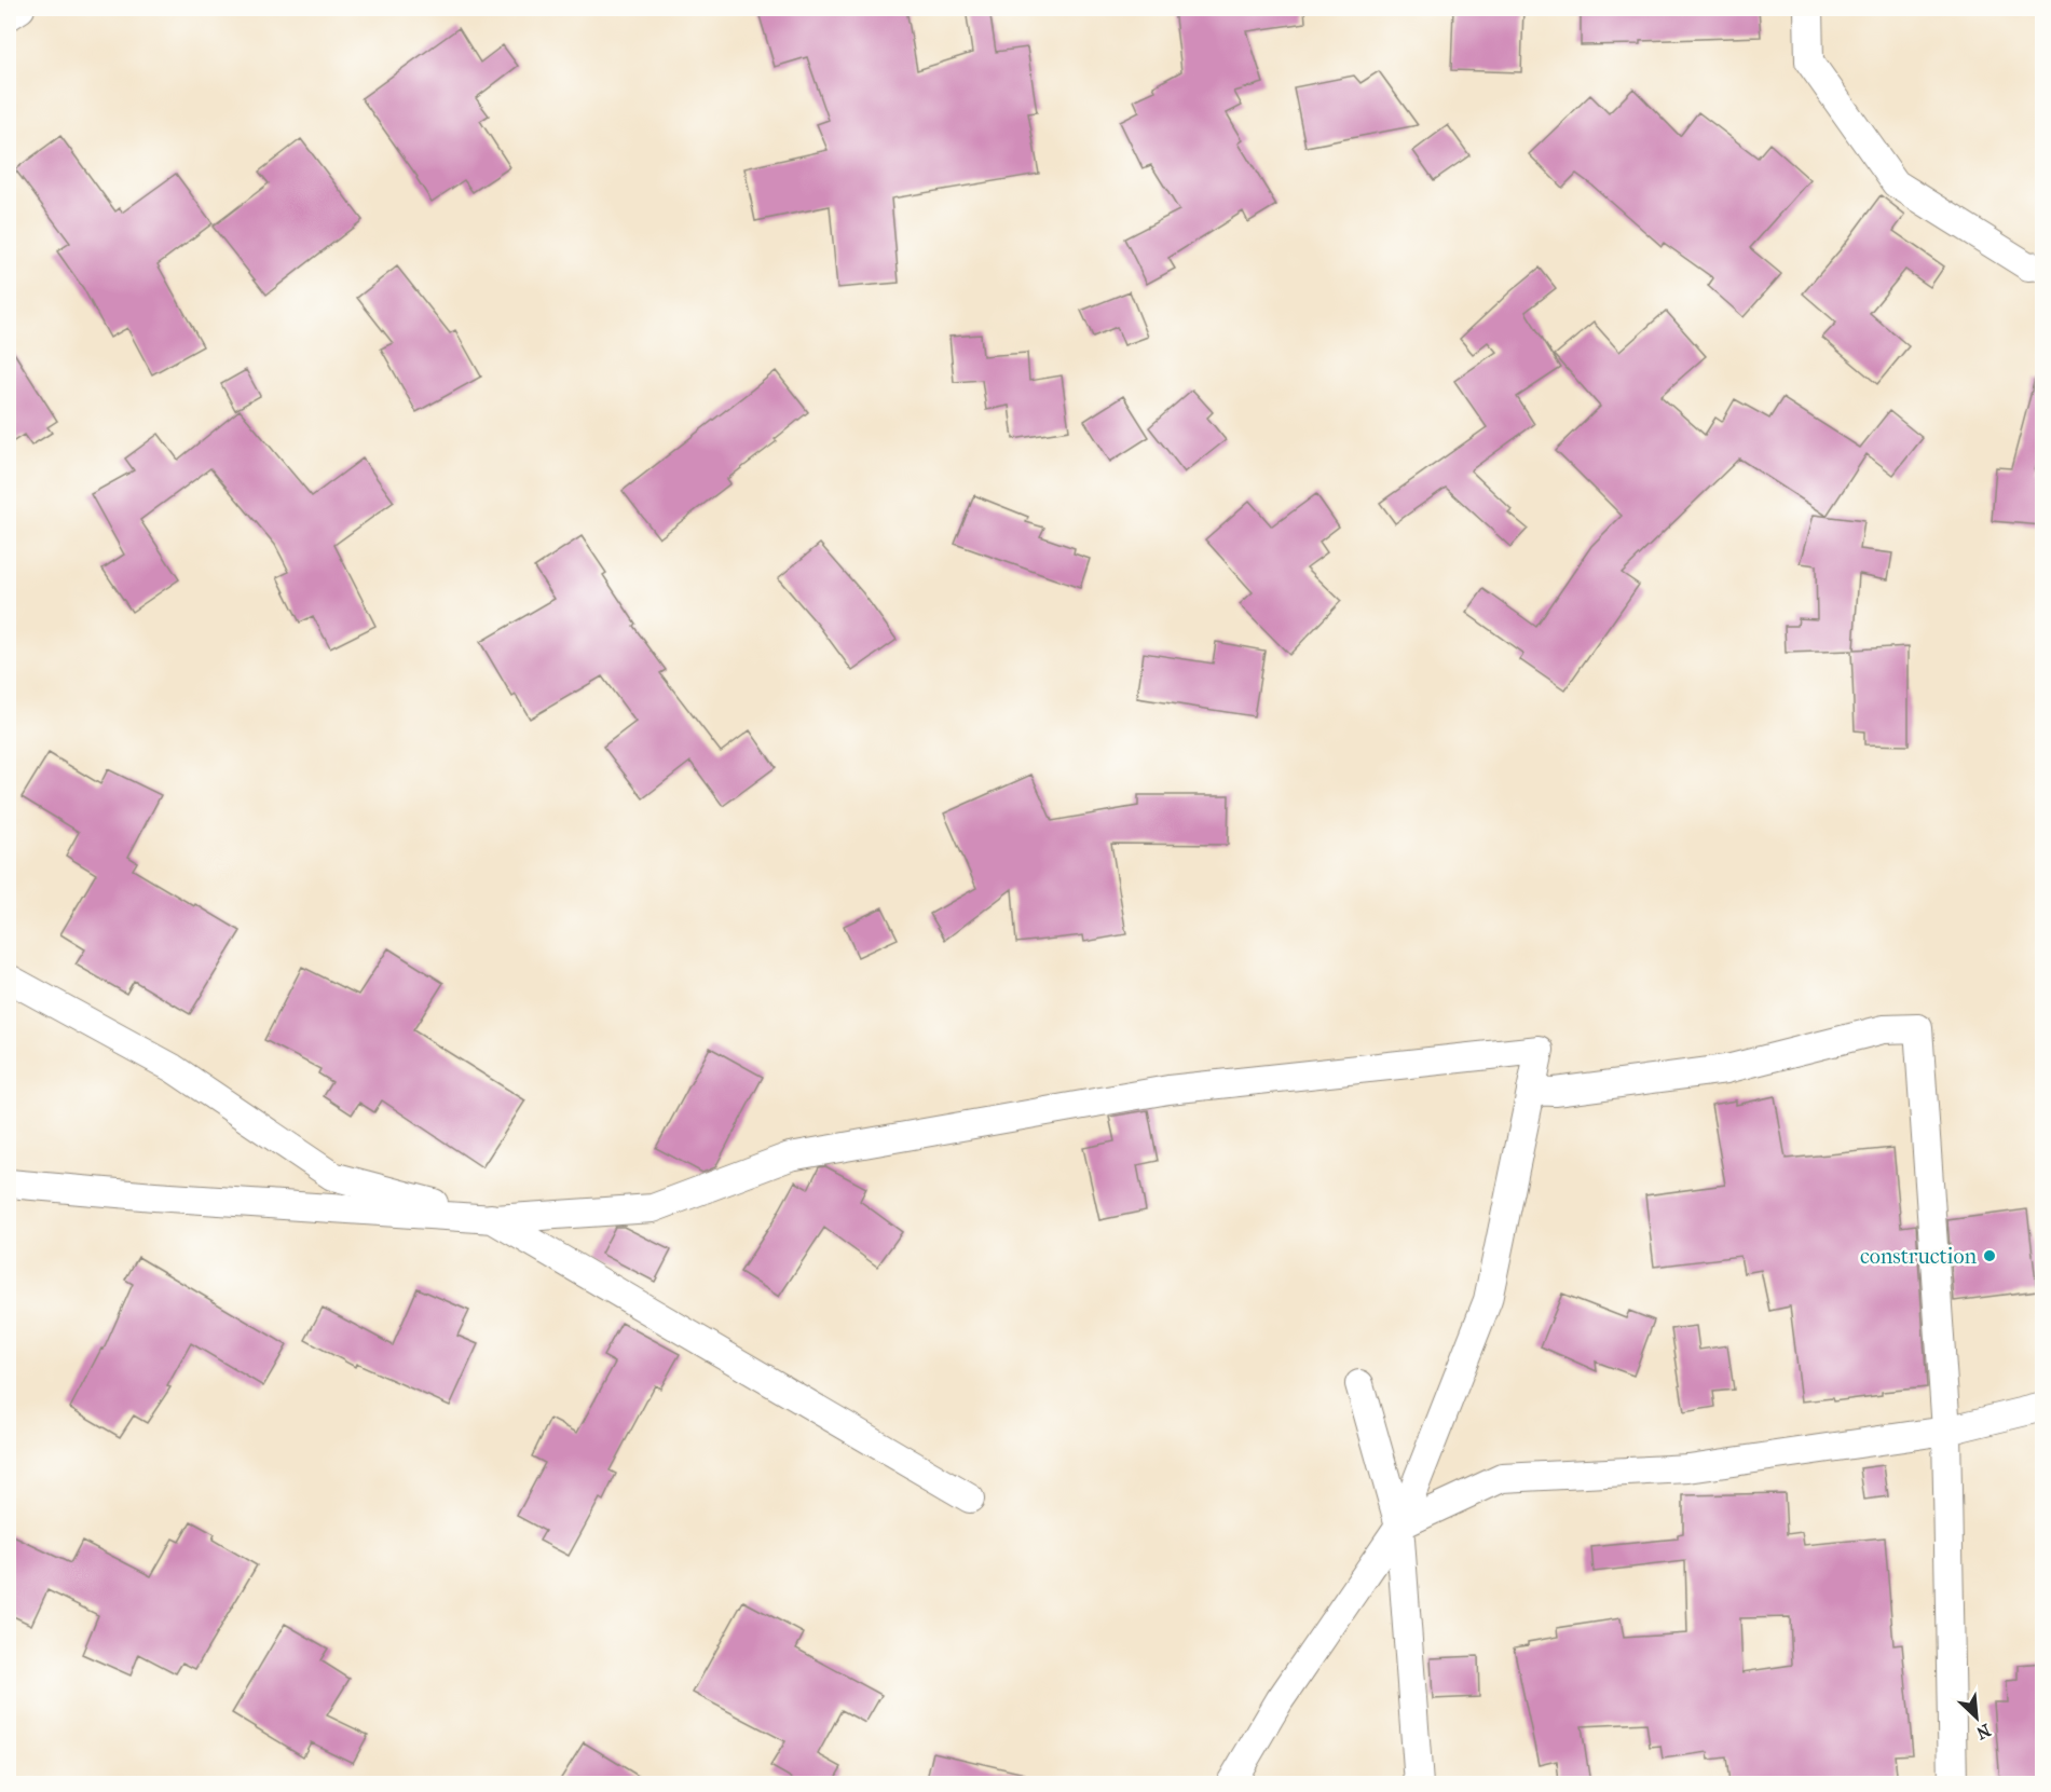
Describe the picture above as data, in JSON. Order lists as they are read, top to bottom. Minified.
{"places":["construction"],"north":"bottom right"}
